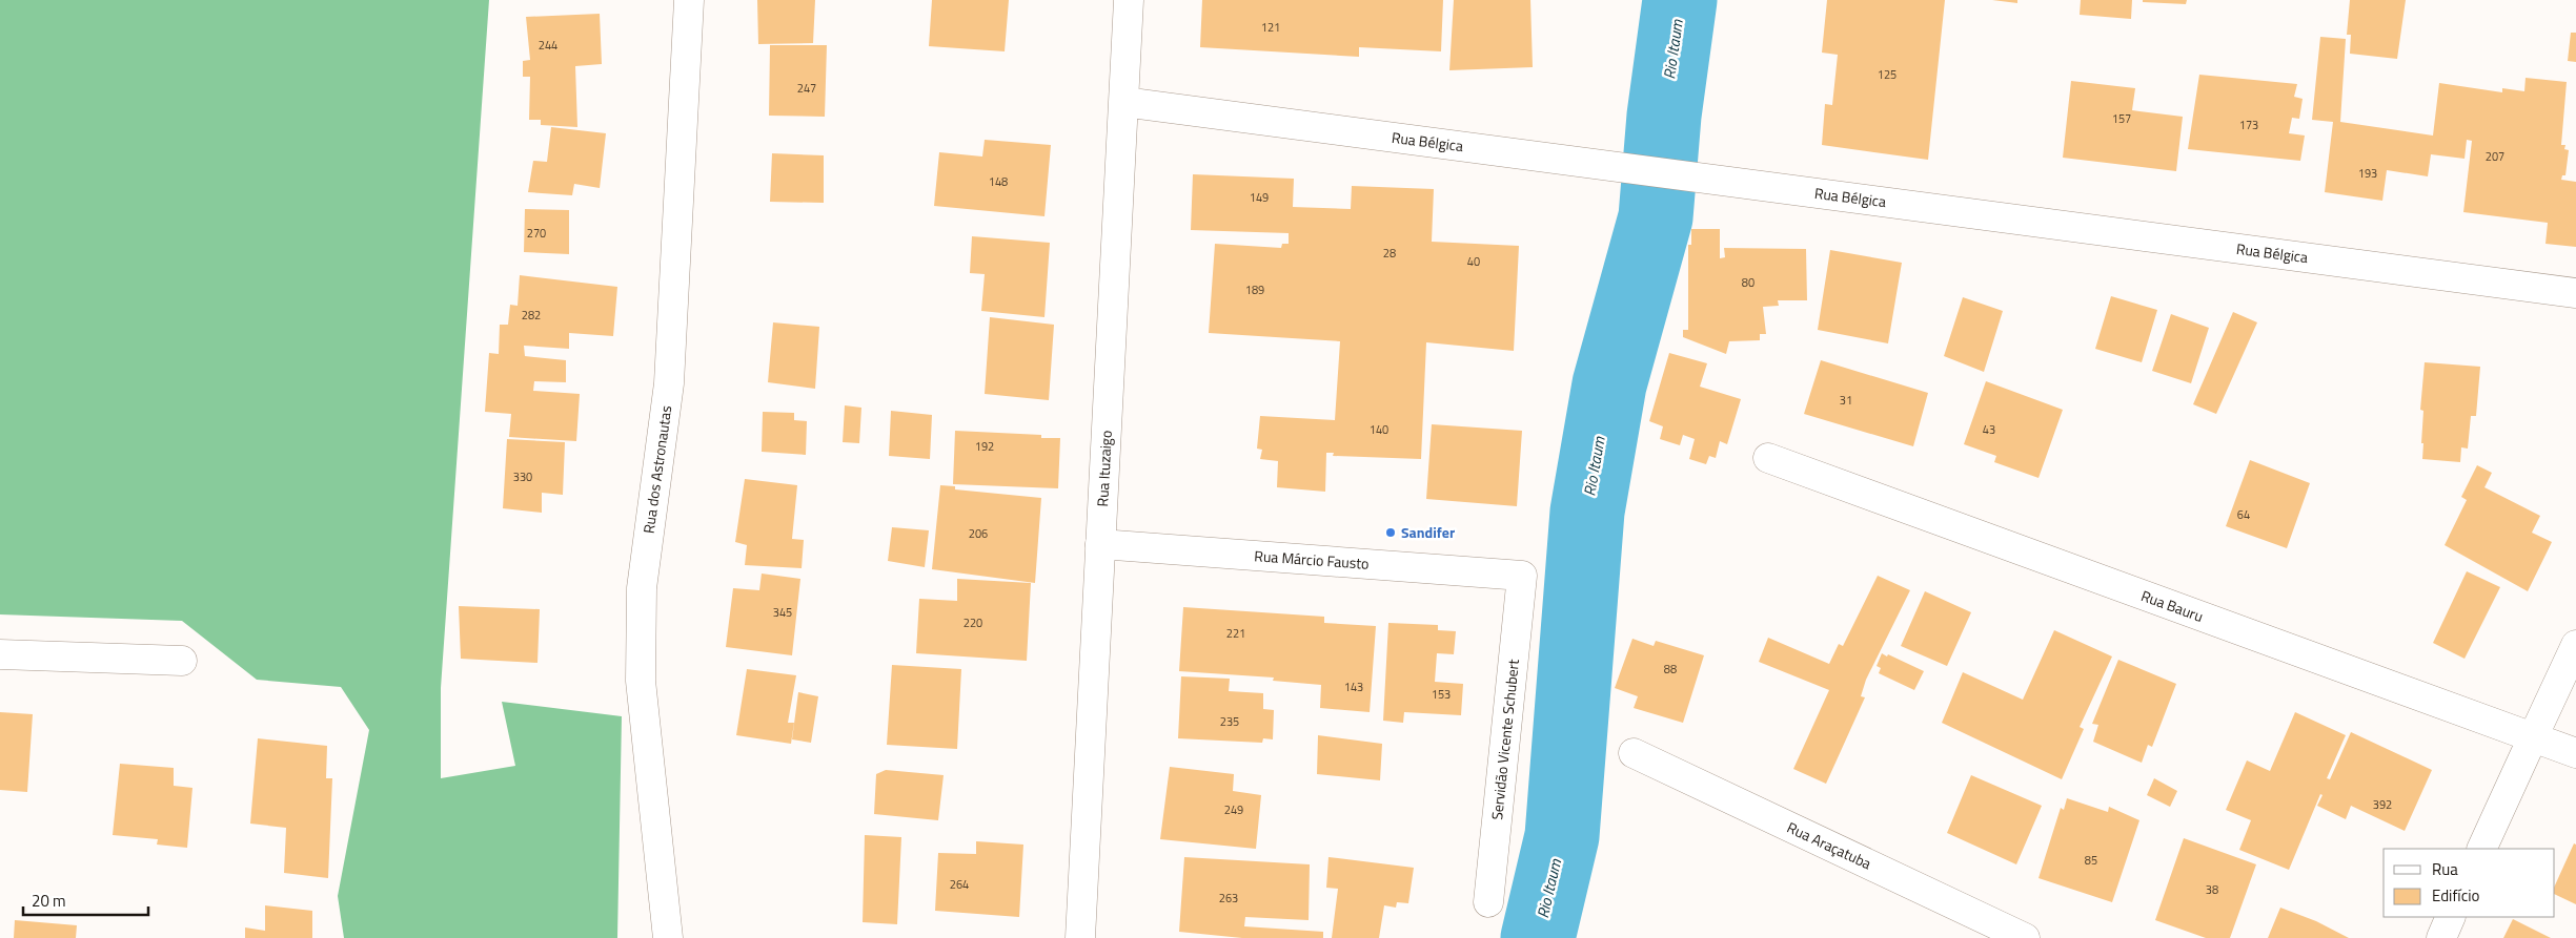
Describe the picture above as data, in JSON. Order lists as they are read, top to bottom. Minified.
{"streets":{"street":["Rua Bélgica","Rua Ituzaigo","Rua dos Astronautas","Rua Márcio Fausto","Rua Bauru","Servidão Vicente Schubert","Rua Araçatuba"]},"crossings":[["Rua Bélgica","Rua Ituzaigo"],["Rua Ituzaigo","Rua Márcio Fausto"],["Rua Márcio Fausto","Servidão Vicente Schubert"]],"water":["Rio Itaum"],"places":["Sandifer"],"house_numbers":["121","244","125","247","157","173","207","193","148","149","270","28","40","80","189","282","31","140","43","192","330","64","206","345","220","221","88","143","153","235","392","249","85","264","38","263"],"legend":["Rua","Edifício"],"scale_bar":"20 m"}
